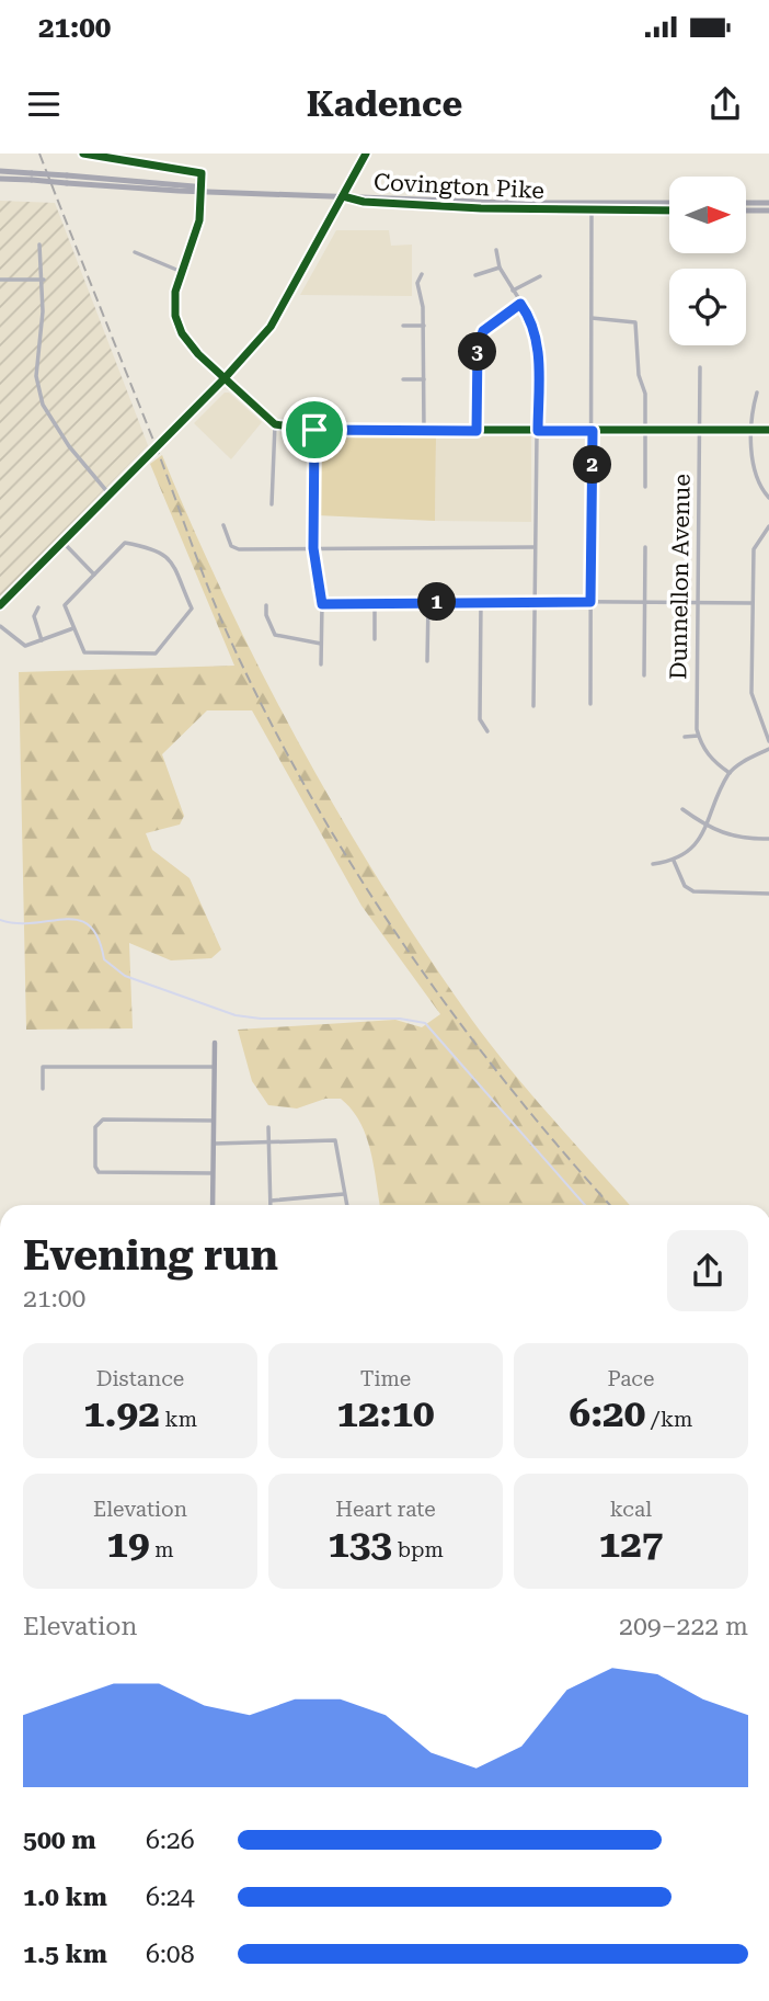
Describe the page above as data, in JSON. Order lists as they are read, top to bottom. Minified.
{"streets":{"main road":["Covington Pike"],"street":["Dunnellon Avenue"]},"north":"right","page":{"status":"21:00","header":"Kadence","pins":["3","2","1"],"heading":["Evening run","21:00"],"stats":[["Distance","1.92 km"],["Time","12:10"],["Pace","6:20 /km"],["Elevation","19 m"],["Heart rate","133 bpm"],["kcal","127"]],"chart":["Elevation","209–222 m"],"list":[{"name":"500 m","note":"6:26"},{"name":"1.0 km","note":"6:24"},{"name":"1.5 km","note":"6:08"}]}}
